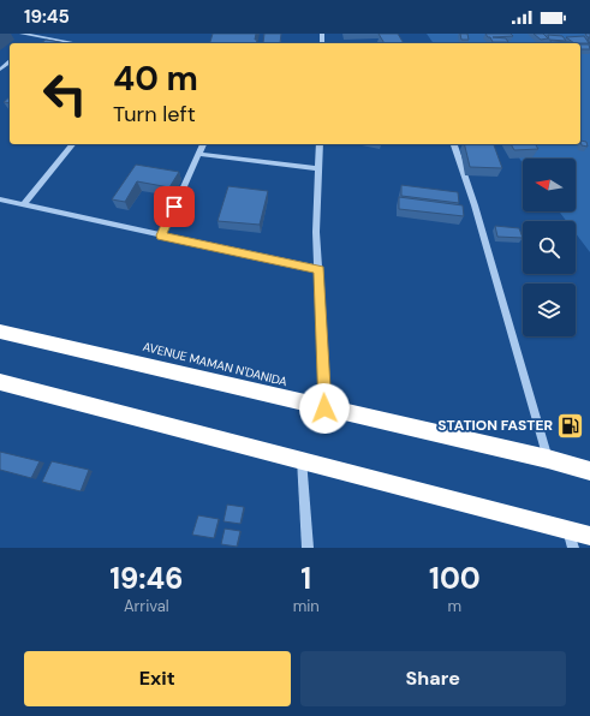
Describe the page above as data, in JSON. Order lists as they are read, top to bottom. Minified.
{"streets":{"highway":["AVENUE MAMAN N'DANIDA"]},"places":{"fuel station":["STATION FASTER"]},"north":"left","page":{"status":"19:45","turn":["40 m","Turn left"],"eta":["19:46","Arrival","1","min","100","m"],"buttons":["Exit","Share"]}}
